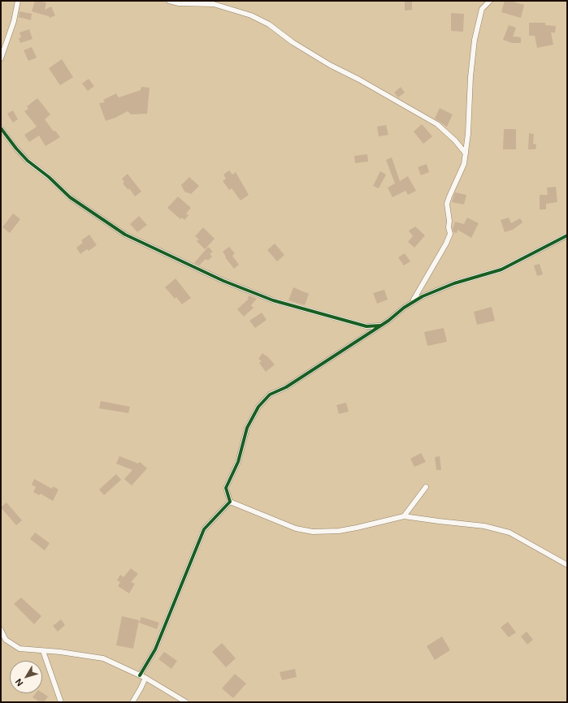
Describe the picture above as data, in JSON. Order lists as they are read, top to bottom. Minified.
{"north":"bottom left"}
